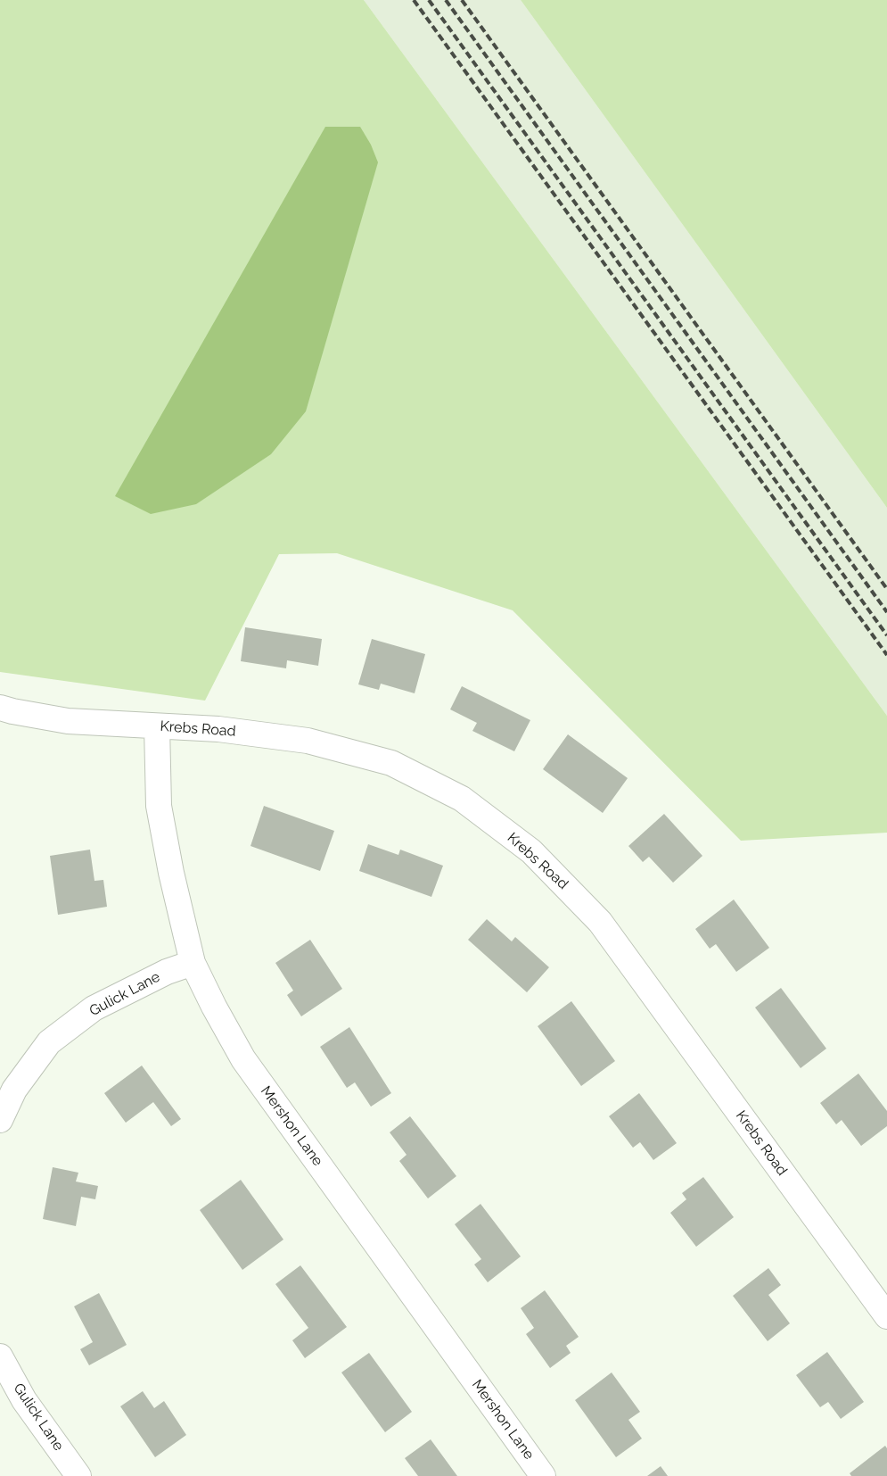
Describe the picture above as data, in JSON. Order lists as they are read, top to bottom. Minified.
{"streets":{"street":["Krebs Road","Gulick Lane","Mershon Lane"]},"crossings":[["Krebs Road","Mershon Lane"],["Gulick Lane","Mershon Lane"]]}
